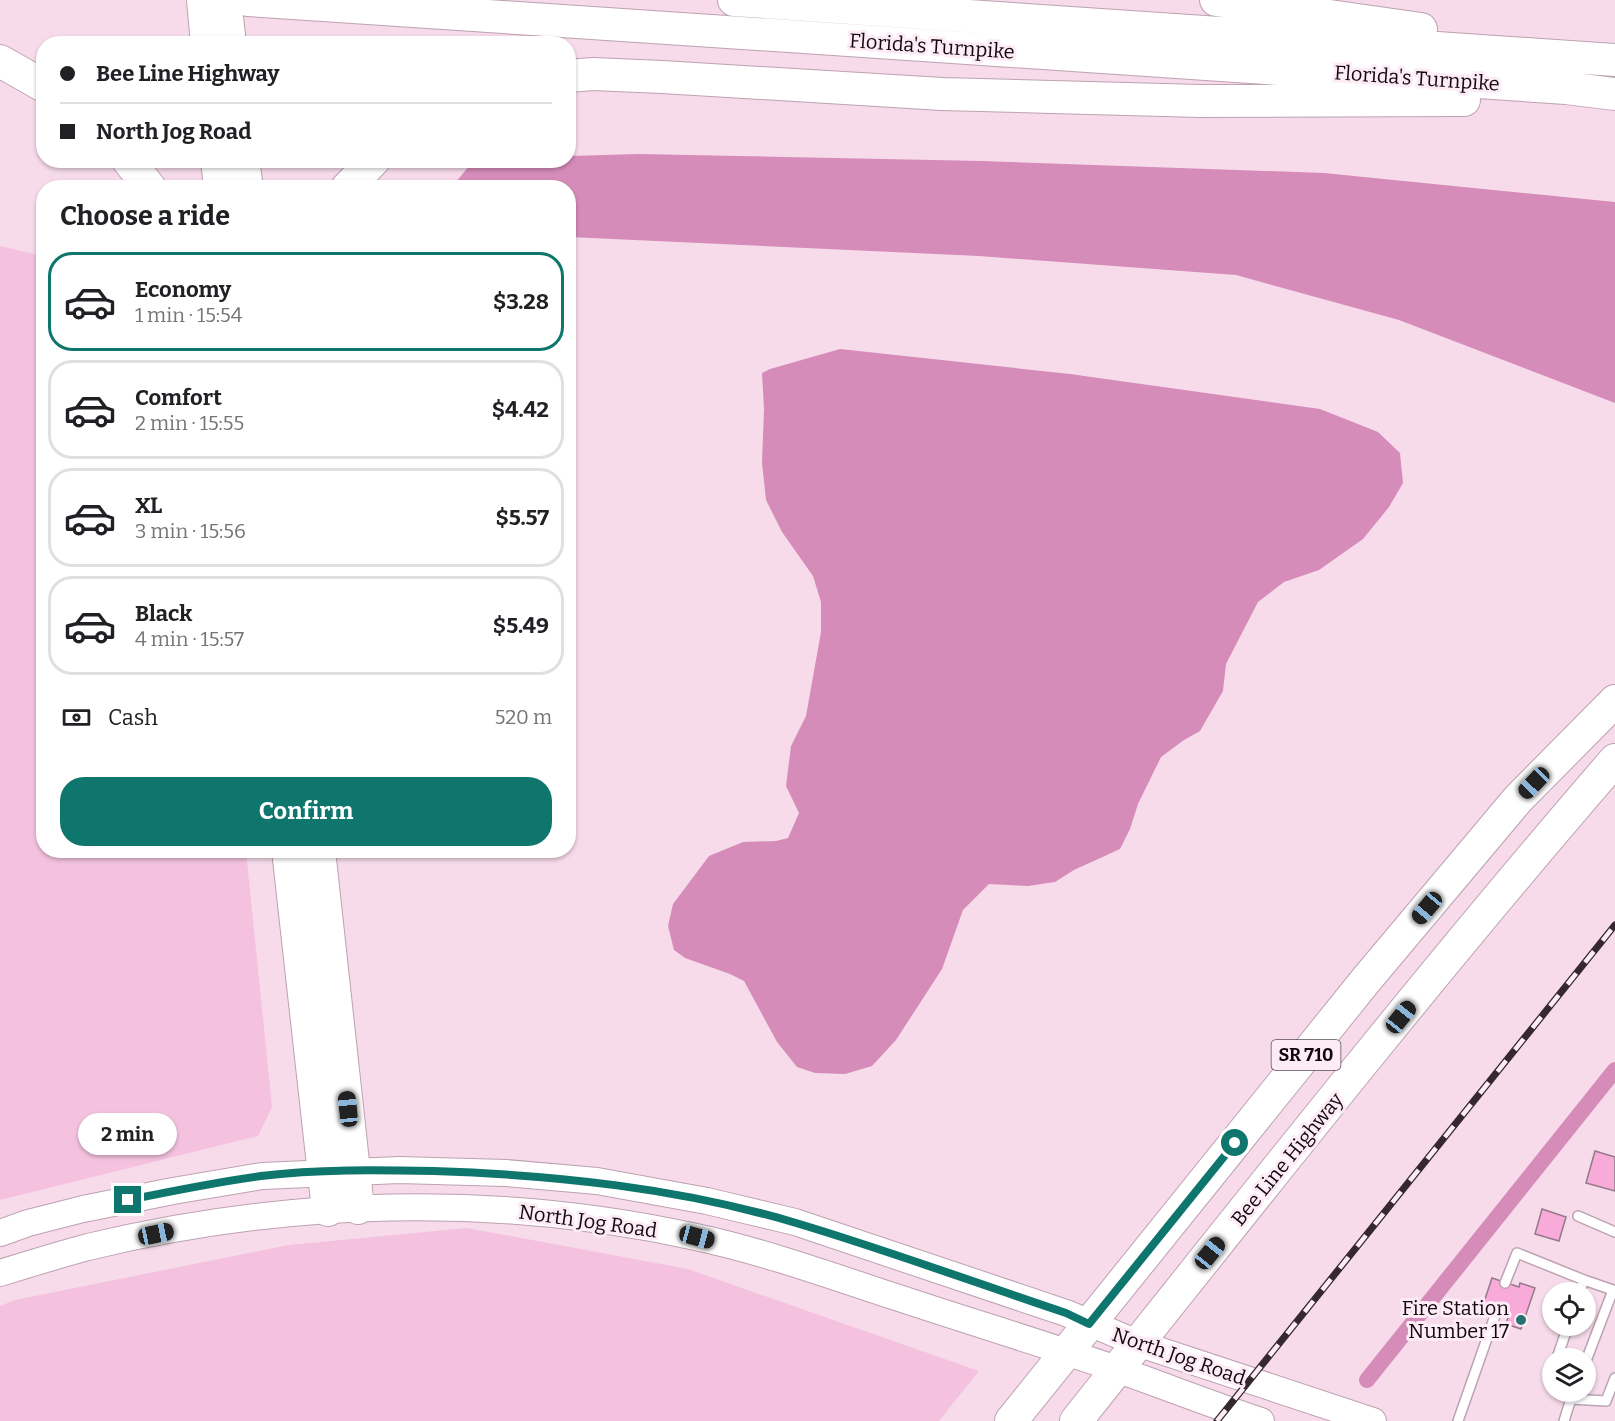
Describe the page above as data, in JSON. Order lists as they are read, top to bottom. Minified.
{"streets":{"highway":["Florida's Turnpike","SR 710","Bee Line Highway"],"main road":["North Jog Road"]},"crossings":[["SR 710","North Jog Road"],["Bee Line Highway","North Jog Road"]],"places":["Fire Station Number 17"],"page":{"banner":["Bee Line Highway","North Jog Road"],"heading":"Choose a ride","list":[{"name":"Economy","note":"1 min · 15:54","value":"$3.28"},{"name":"Comfort","note":"2 min · 15:55","value":"$4.42"},{"name":"XL","note":"3 min · 15:56","value":"$5.57"},{"name":"Black","note":"4 min · 15:57","value":"$5.49"}],"pay":["Cash","520 m"],"buttons":"Confirm","bubble":"2 min"}}
